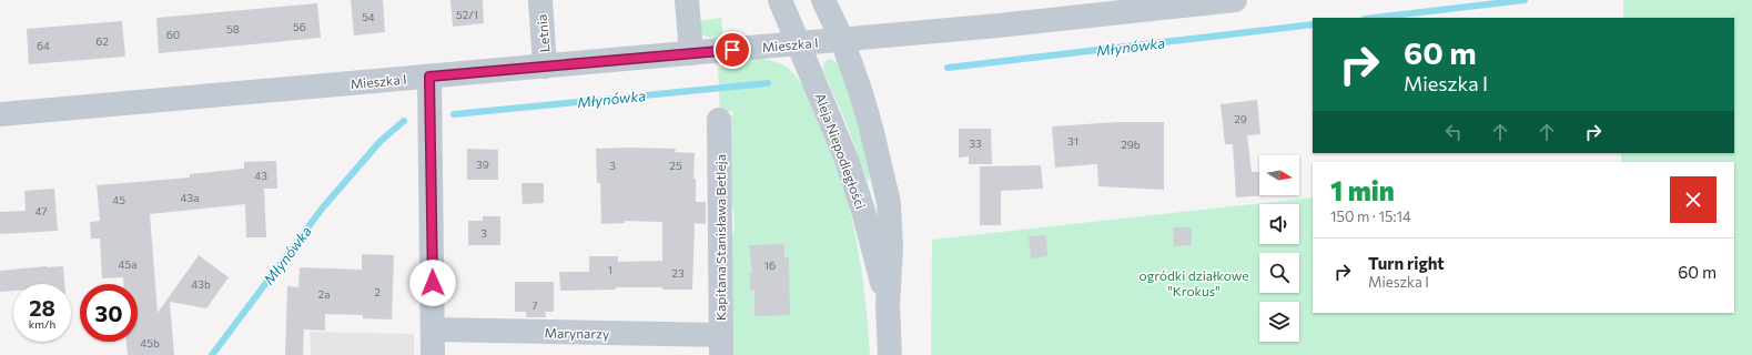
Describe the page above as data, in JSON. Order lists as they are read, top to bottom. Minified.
{"streets":{"street":["Letnia","Mieszka I","Aleja Niepodległości","Kapitana Stanisława Betleja","Marynarzy"]},"crossings":[["Letnia","Mieszka I"],["Mieszka I","Aleja Niepodległości"],["Kapitana Stanisława Betleja","Marynarzy"]],"water":["Młynówka"],"parks":["ogródki działkowe \"Krokus\""],"house_numbers":["52/1","54","56","58","60","62","64","29","31","33","29b","39","3","25","43","43a","45","47","3","45a","16","1","23","43b","2","2a","7","45b"],"north":"right","page":{"turn":["60 m","Mieszka I"],"heading":["1 min","150 m · 15:14"],"list":[{"name":"Turn right","note":"Mieszka I","value":"60 m"}],"speed":"28 km/h","limit":"30"}}
